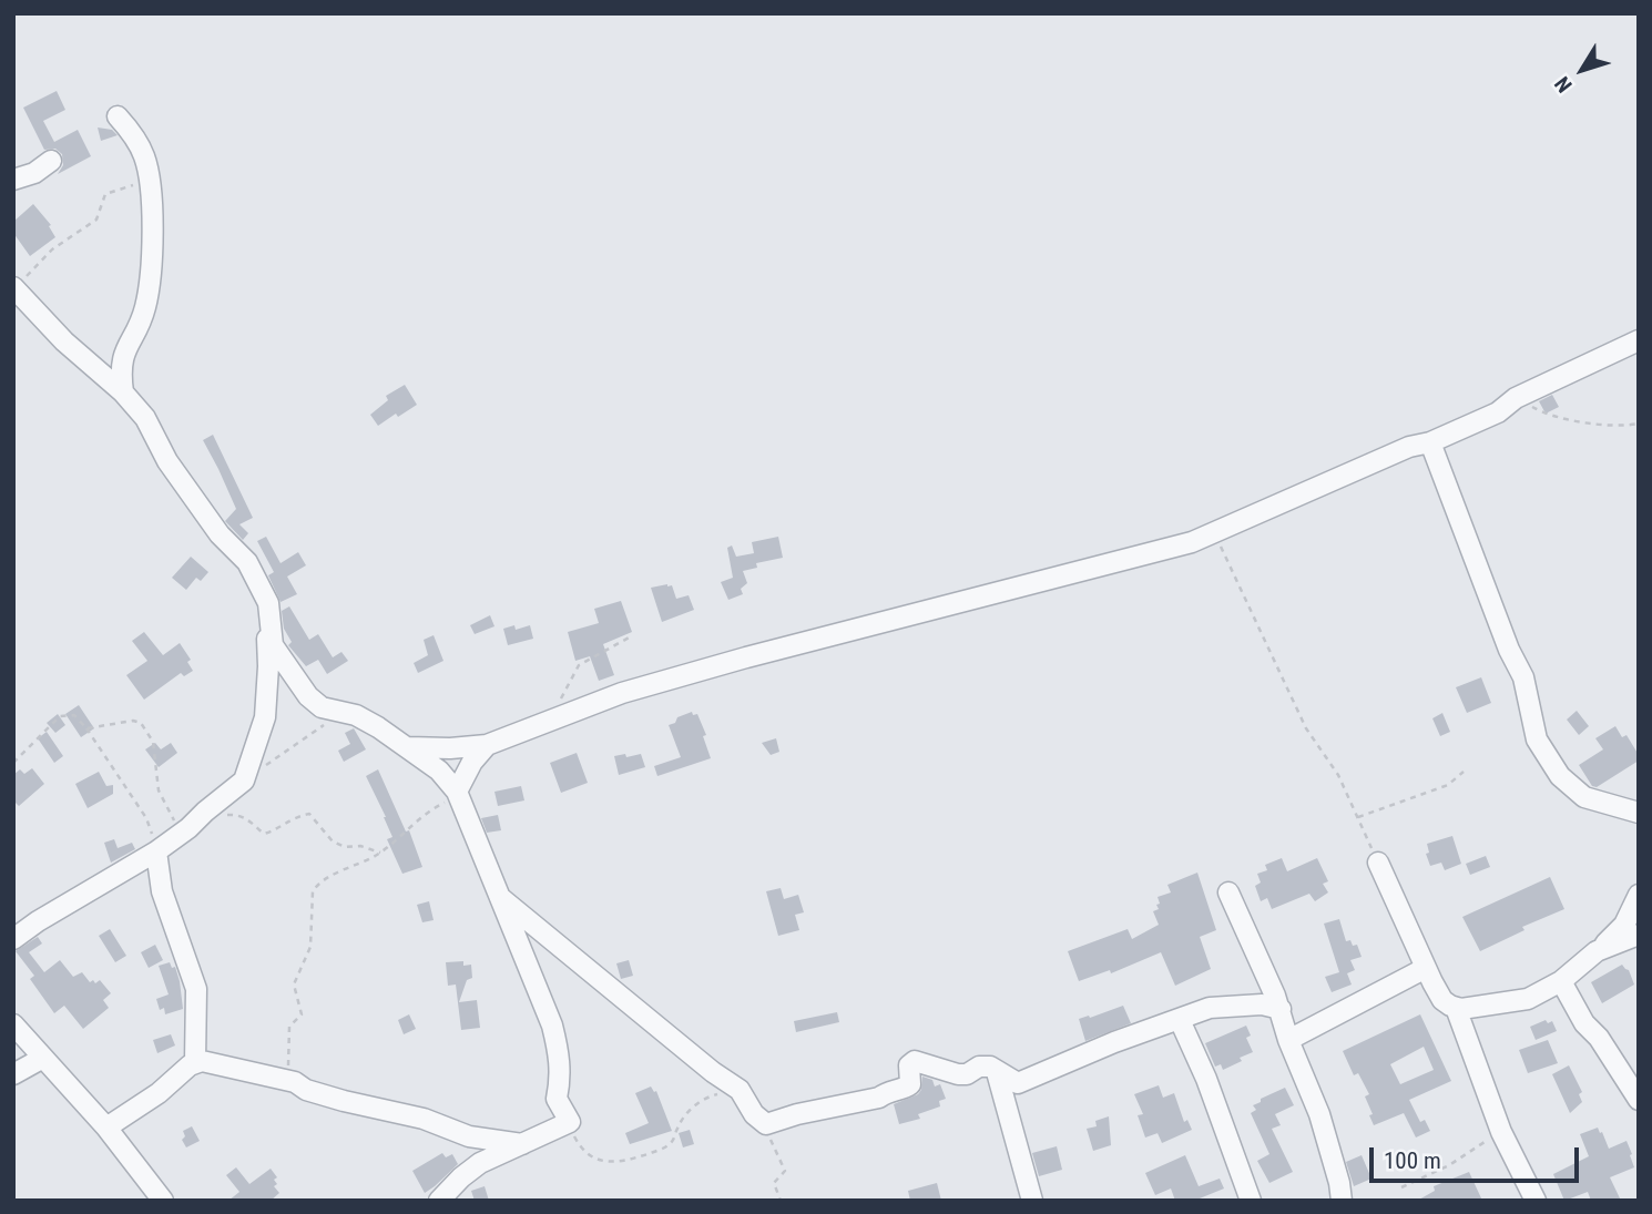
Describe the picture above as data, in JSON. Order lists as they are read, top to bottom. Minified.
{"scale_bar":"100 m","north":"bottom left"}
